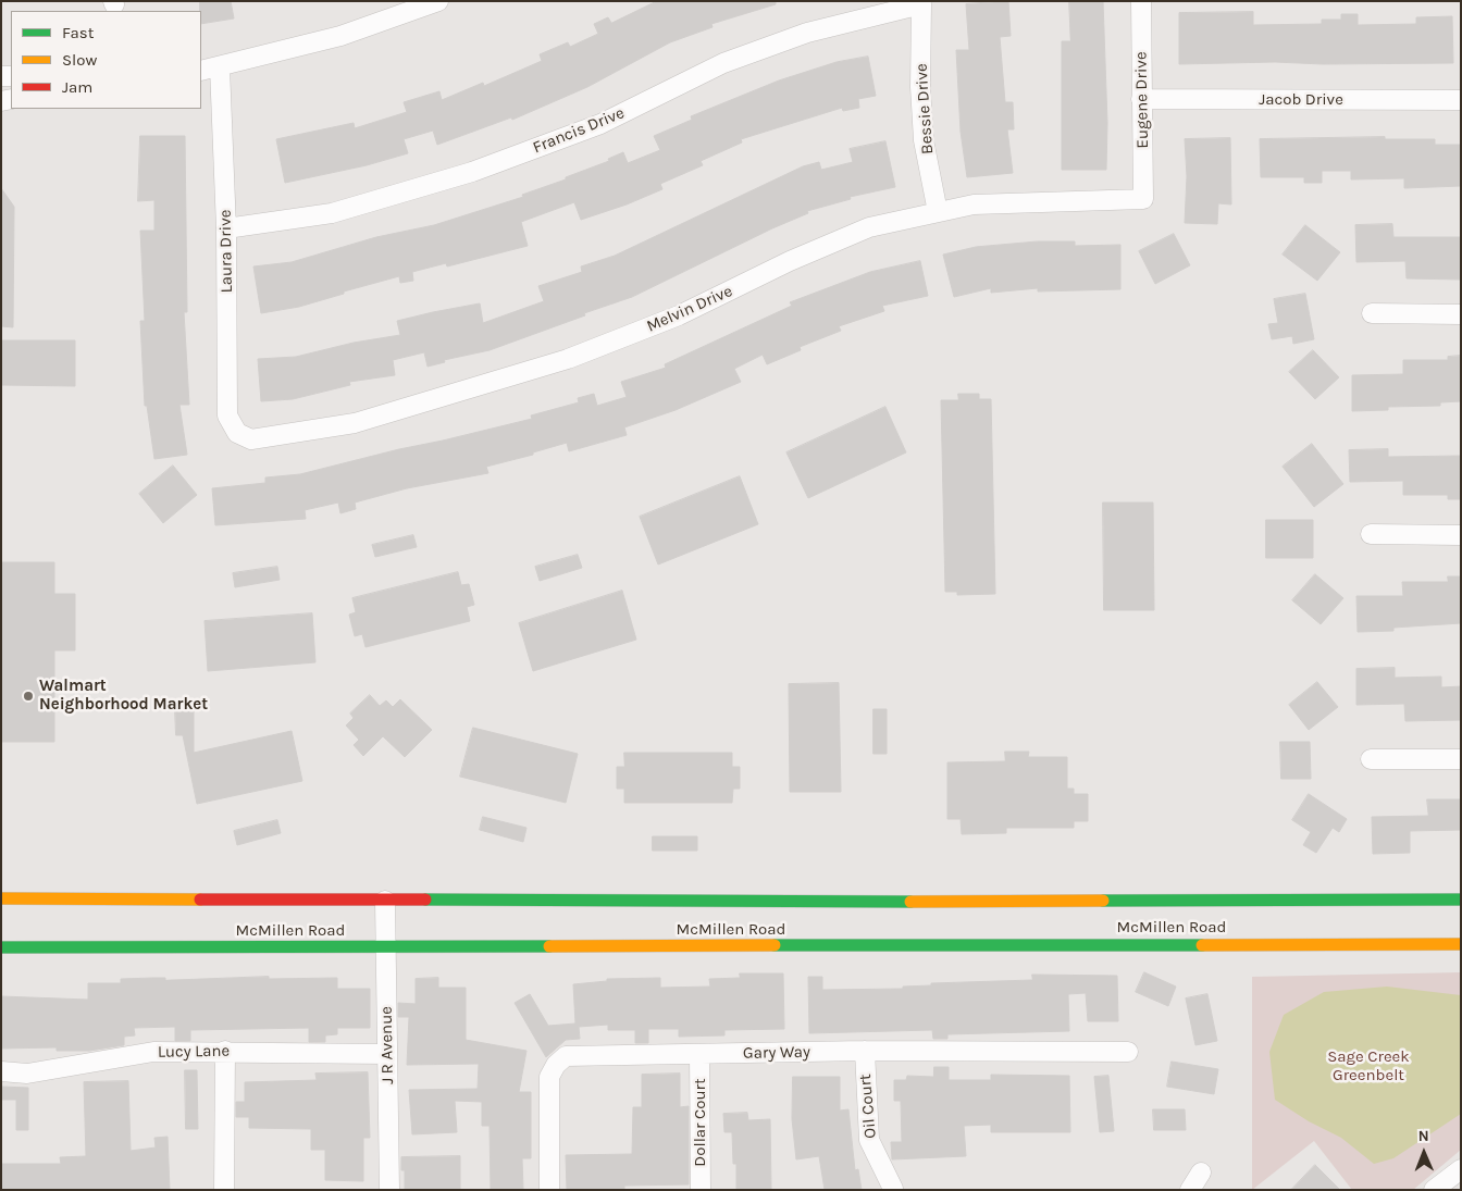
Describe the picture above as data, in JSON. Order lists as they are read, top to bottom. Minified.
{"streets":{"main road":["McMillen Road"],"street":["Eugene Drive","Jacob Drive","Bessie Drive","Francis Drive","Laura Drive","Melvin Drive","J R Avenue","Lucy Lane","Gary Way","Oil Court","Dollar Court"]},"crossings":[["Eugene Drive","Jacob Drive"],["Eugene Drive","Melvin Drive"],["Bessie Drive","Francis Drive"],["Bessie Drive","Melvin Drive"],["Francis Drive","Laura Drive"],["Laura Drive","Melvin Drive"],["McMillen Road","J R Avenue"],["J R Avenue","Lucy Lane"],["Gary Way","Oil Court"],["Gary Way","Dollar Court"]],"parks":["Sage Creek Greenbelt"],"places":["Walmart Neighborhood Market"],"legend":["Fast","Slow","Jam"],"north":"top"}
